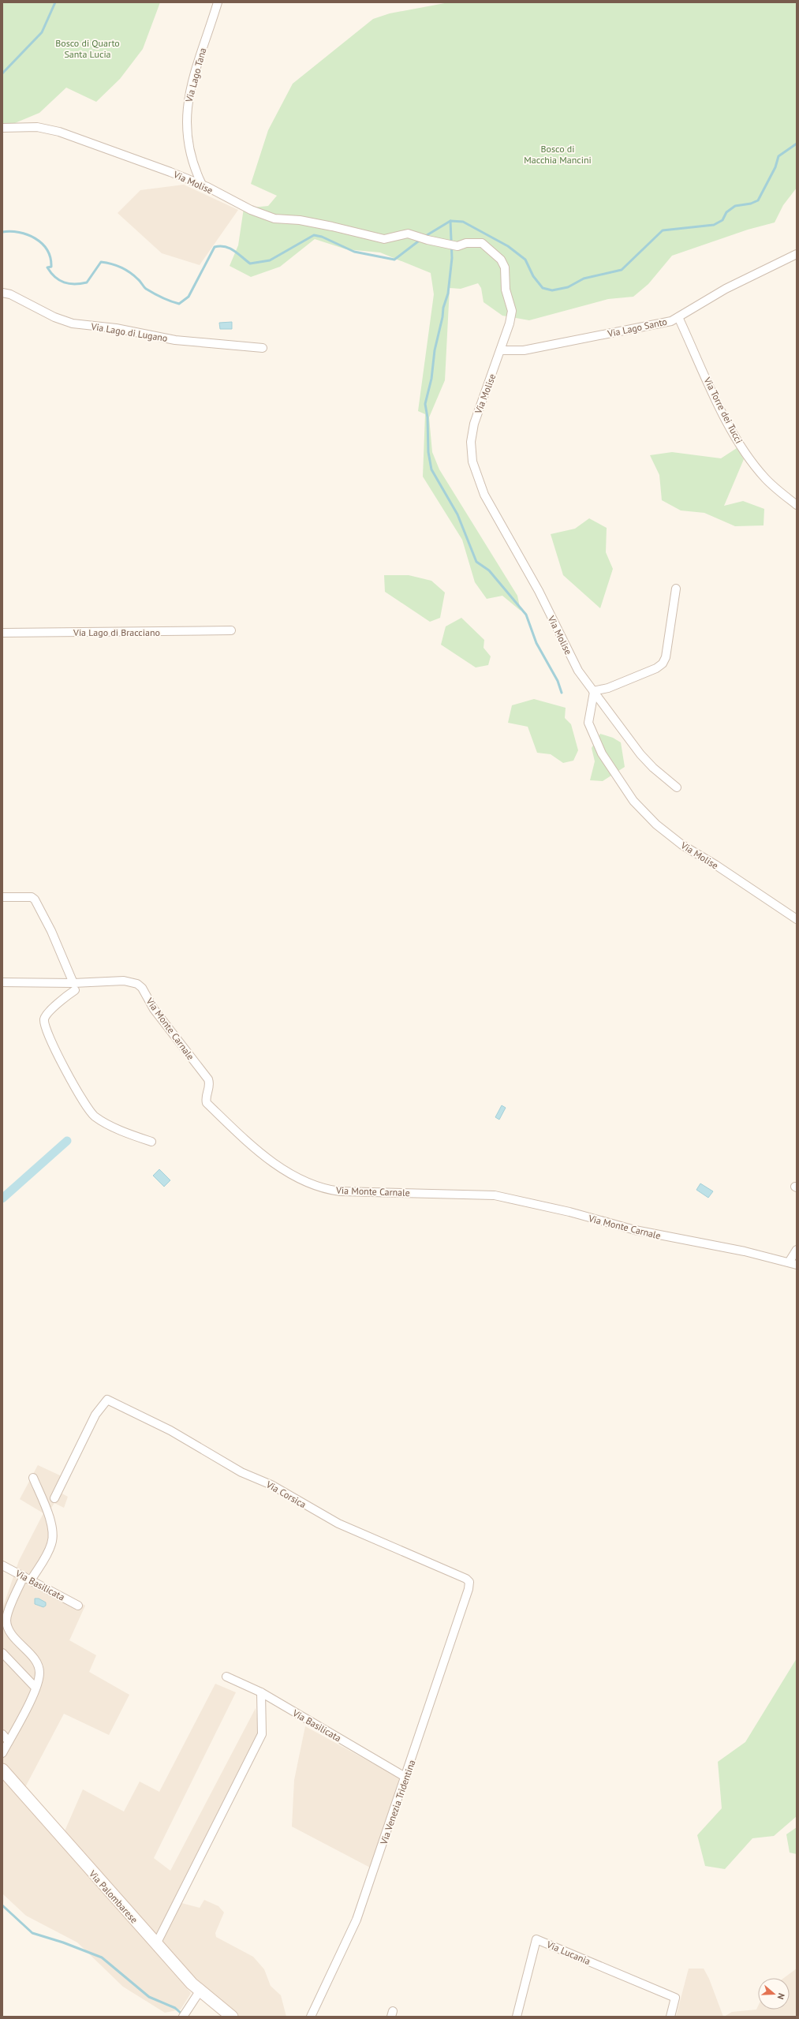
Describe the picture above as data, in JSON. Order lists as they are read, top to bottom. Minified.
{"streets":{"main road":["Via Palombarese"],"street":["Via Lago Tana","Via Molise","Via Lago Santo","Via Lago di Lugano","Via Torre dei Tucci","Via Lago di Bracciano","Via Monte Carnale","Via Corsica","Via Basilicata","Via Venezia Tridentina","Via Lucania"]},"crossings":[["Via Lago Tana","Via Molise"],["Via Molise","Via Lago Santo"],["Via Lago Santo","Via Torre dei Tucci"],["Via Corsica","Via Venezia Tridentina"],["Via Basilicata","Via Venezia Tridentina"]],"parks":["Bosco di Quarto Santa Lucia","Bosco di Macchia Mancini"],"north":"right"}
